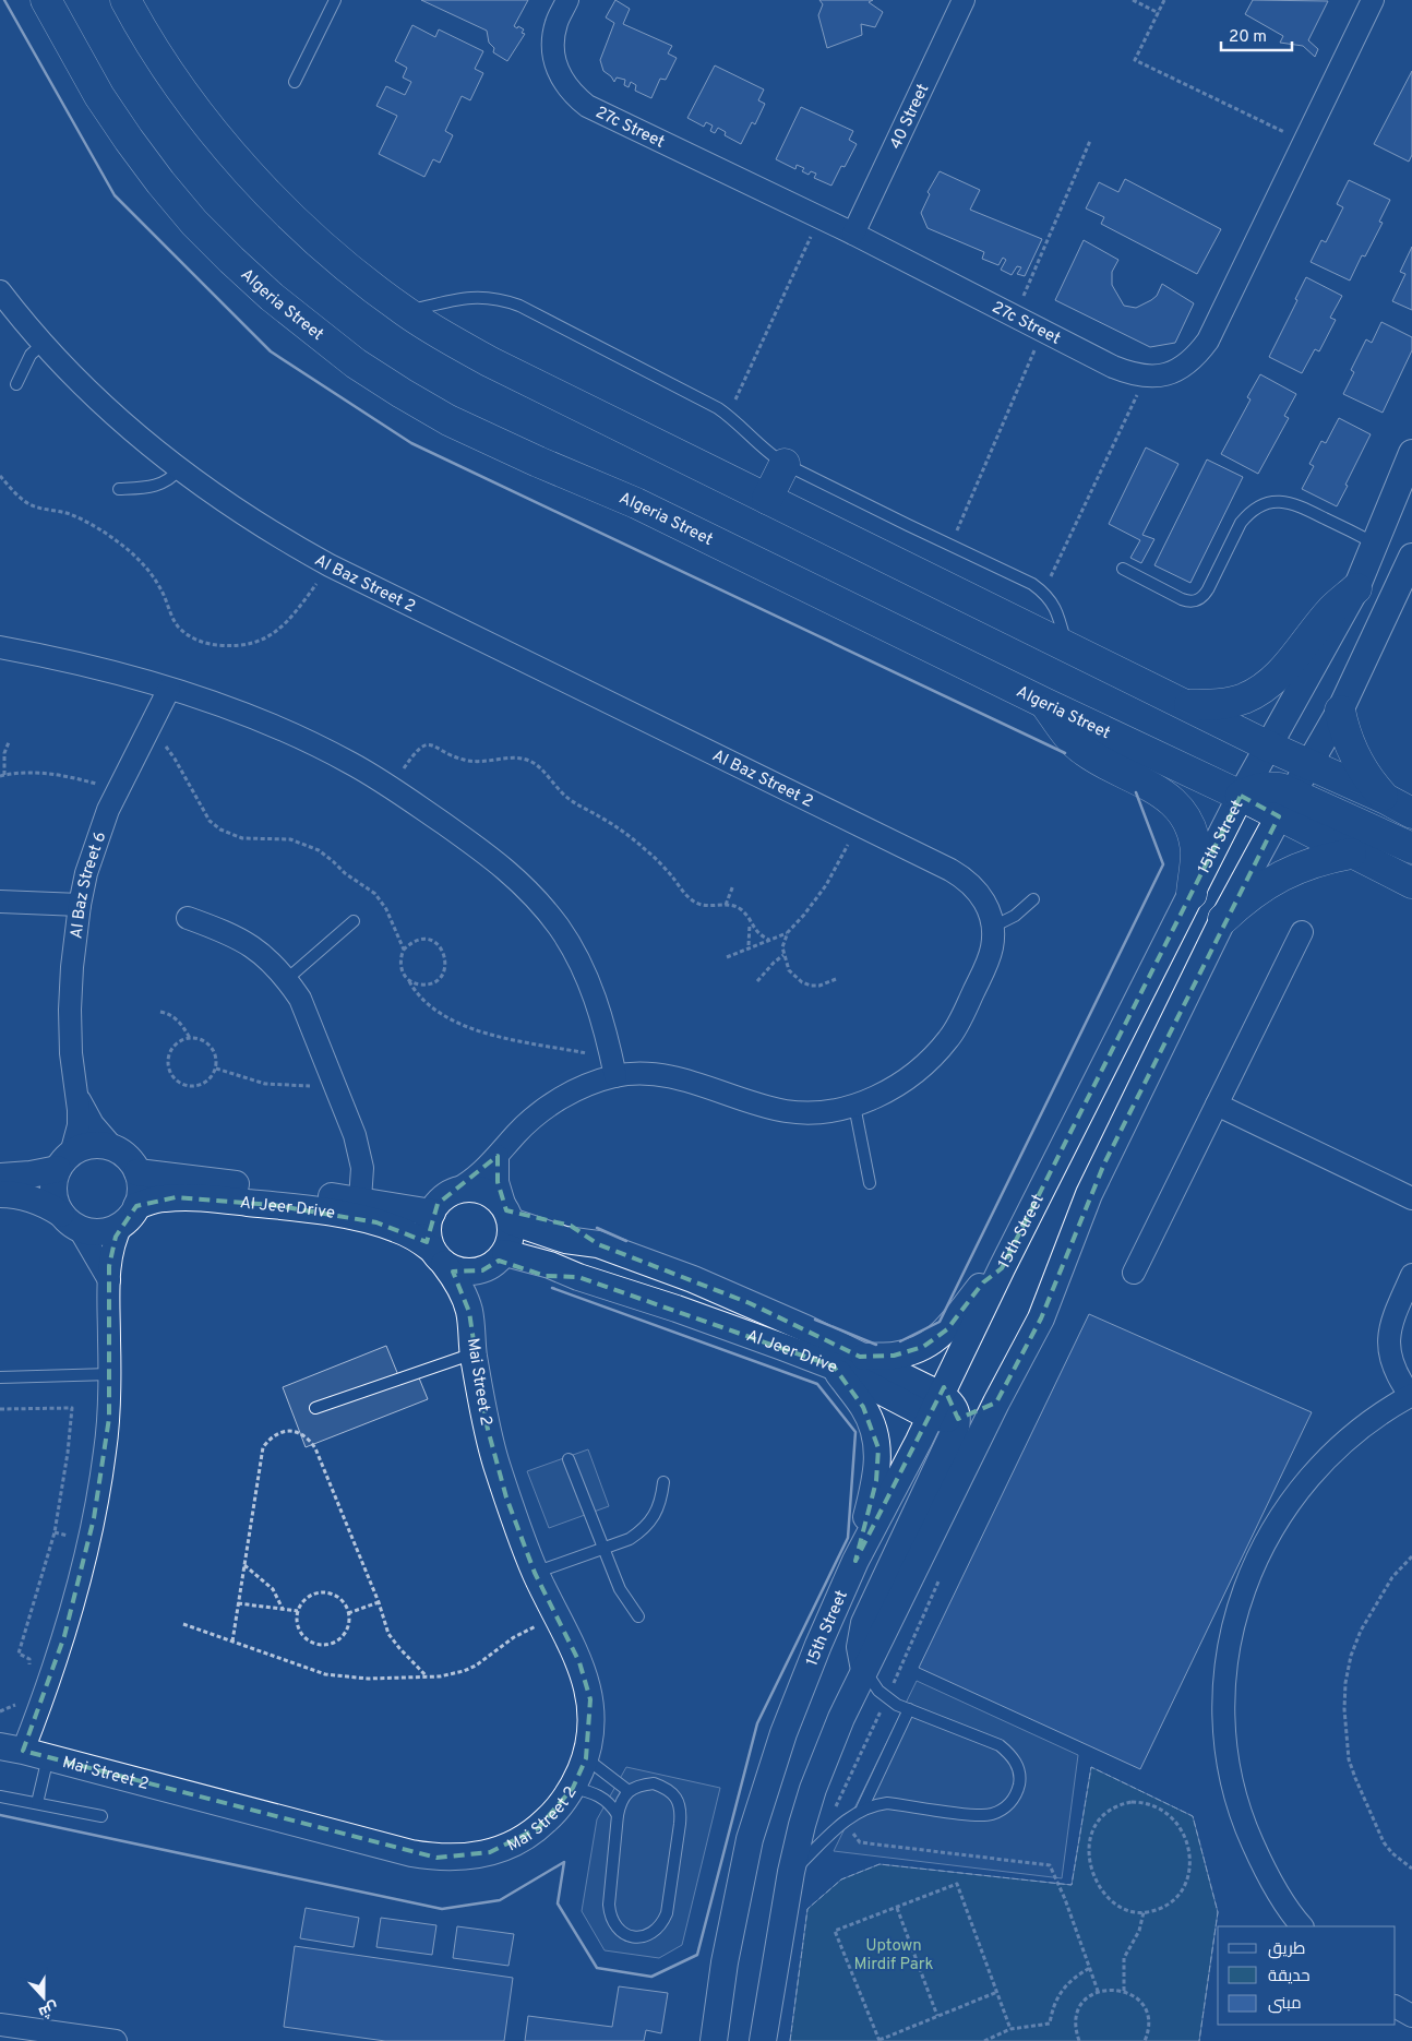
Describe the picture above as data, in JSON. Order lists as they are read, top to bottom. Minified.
{"streets":{"main road":["Algeria Street"],"street":["40 Street","27c Street","Al Baz Street 2","15th Street","Al Baz Street 6","Al Jeer Drive","Mai Street 2"]},"crossings":[["40 Street","27c Street"],["Algeria Street","15th Street"],["Al Baz Street 2","Al Jeer Drive"],["Al Baz Street 2","Mai Street 2"],["15th Street","Al Jeer Drive"],["Al Baz Street 6","Al Jeer Drive"],["Al Jeer Drive","Mai Street 2"]],"parks":["Uptown Mirdif Park"],"legend":["طريق","حديقة","مبنى"],"scale_bar":"20 m","north":"bottom"}
